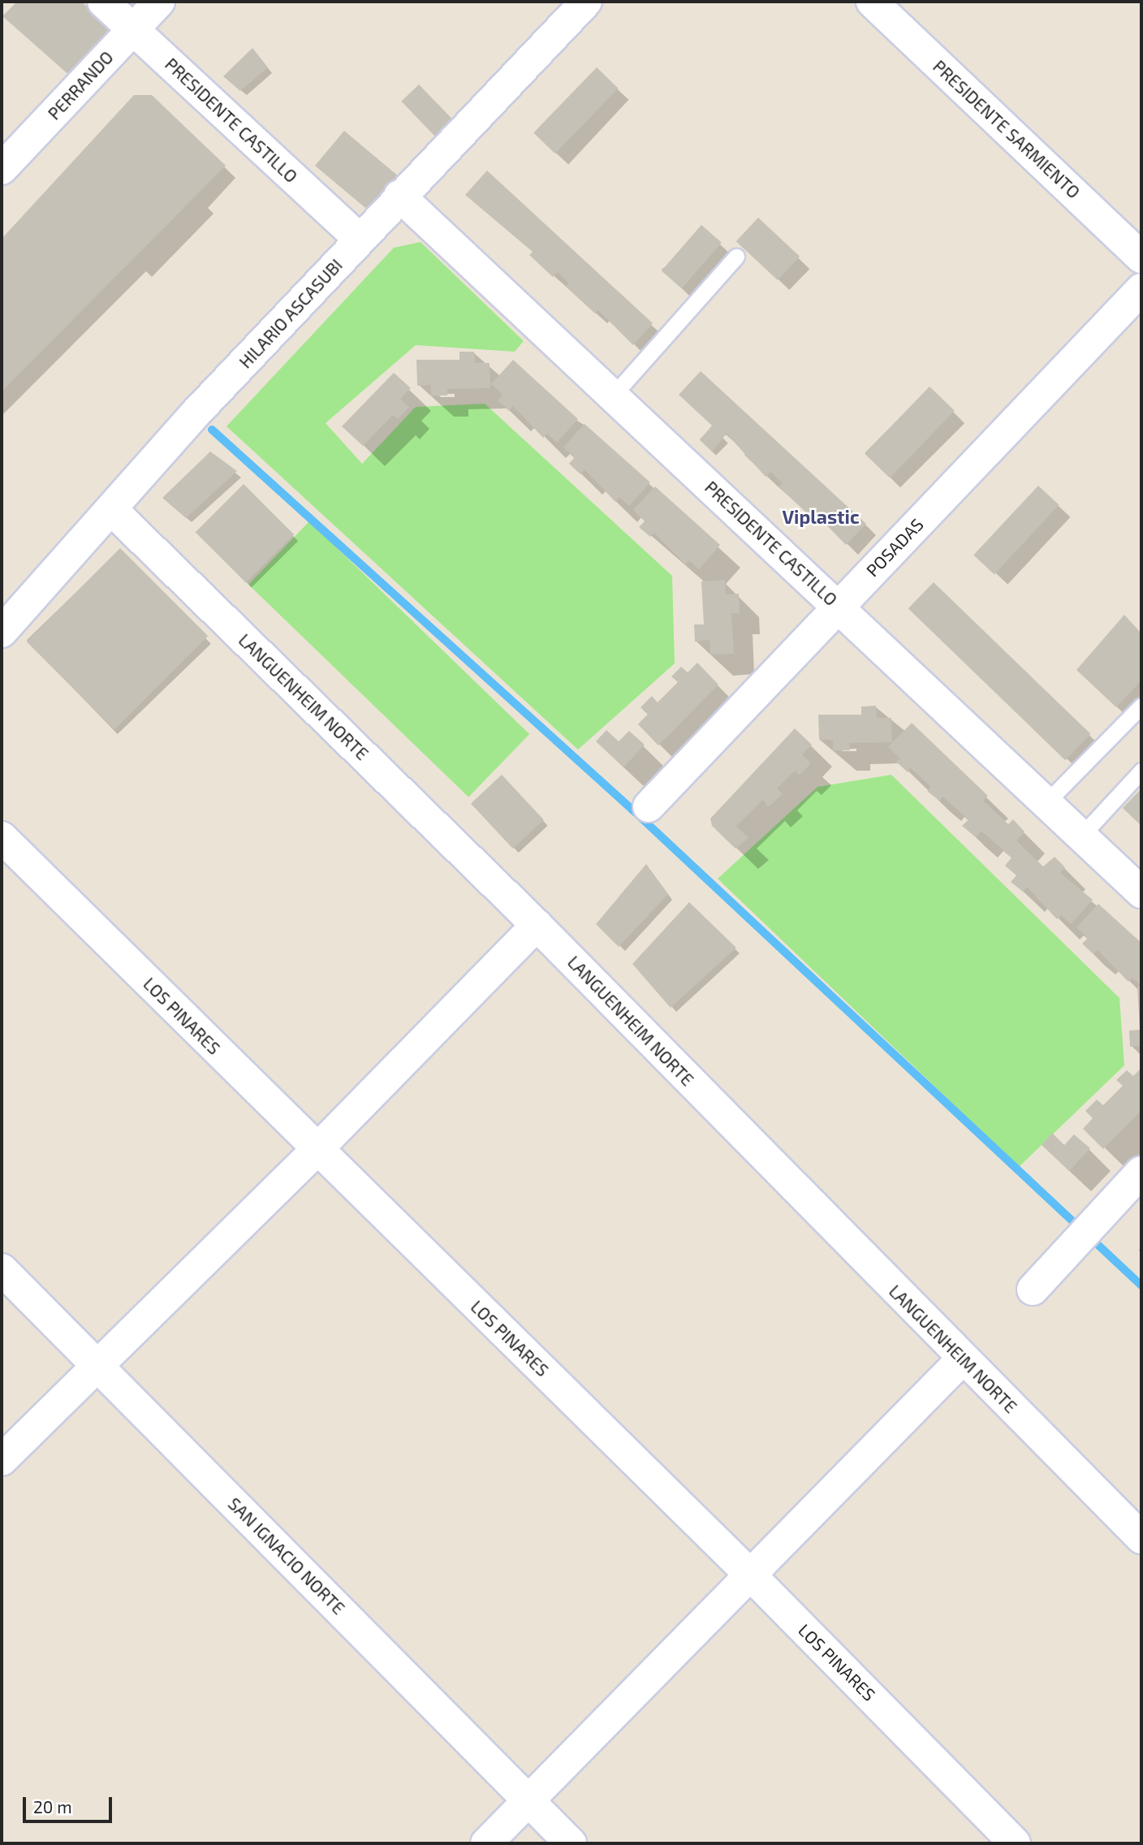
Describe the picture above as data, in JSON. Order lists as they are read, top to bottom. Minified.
{"streets":{"street":["PERRANDO","PRESIDENTE CASTILLO","PRESIDENTE SARMIENTO","HILARIO ASCASUBI","POSADAS","LANGUENHEIM NORTE","LOS PINARES","SAN IGNACIO NORTE"]},"crossings":[["PERRANDO","PRESIDENTE CASTILLO"],["PRESIDENTE CASTILLO","HILARIO ASCASUBI"],["PRESIDENTE CASTILLO","POSADAS"],["HILARIO ASCASUBI","LANGUENHEIM NORTE"]],"districts":["Viplastic"],"scale_bar":"20 m"}
